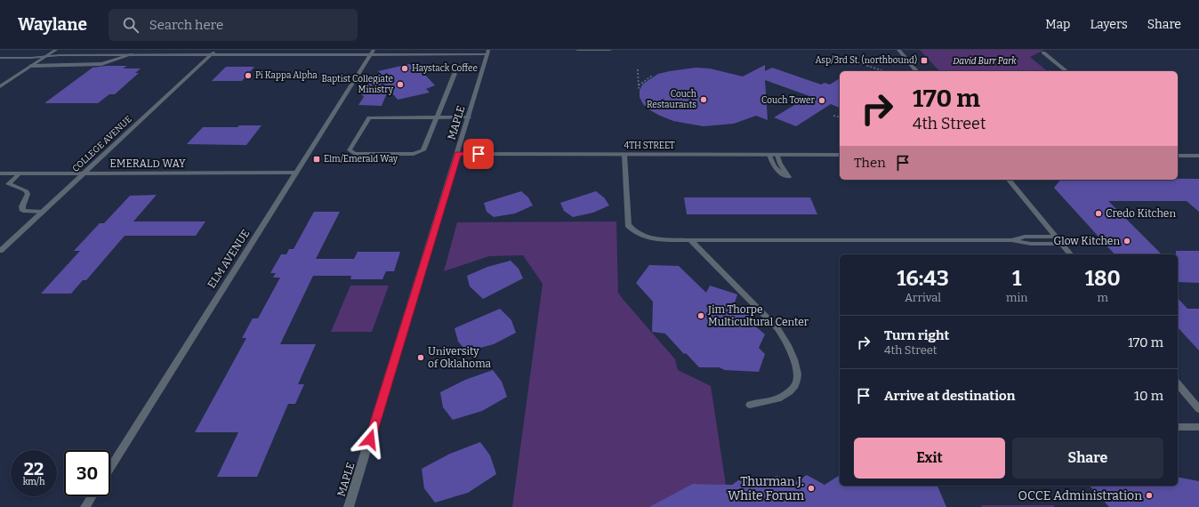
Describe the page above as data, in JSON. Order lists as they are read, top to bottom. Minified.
{"streets":{"street":["MAPLE","COLLEGE AVENUE","4TH STREET","EMERALD WAY","ELM AVENUE"]},"crossings":[["MAPLE","4TH STREET"],["COLLEGE AVENUE","EMERALD WAY"],["EMERALD WAY","ELM AVENUE"]],"parks":["David Burr Park"],"places":{"transit":["Asp/3rd St. (northbound)","Elm/Emerald Way"],"other":["Haystack Coffee","Pi Kappa Alpha","Baptist Collegiate Ministry","Couch Restaurants","Couch Tower","Credo Kitchen","Glow Kitchen","Jim Thorpe Multicultural Center","University of Oklahoma","Thurman J. White Forum","OCCE Administration"]},"page":{"header":"Waylane","search":"Search here","nav":["Map","Layers","Share"],"turn":["170 m","4th Street"],"then":"Then","eta":["16:43","Arrival","1","min","180","m"],"list":[{"name":"Turn right","note":"4th Street","value":"170 m"},{"name":"Arrive at destination","value":"10 m"}],"buttons":["Exit","Share"],"speed":"22 km/h","limit":"30"}}
